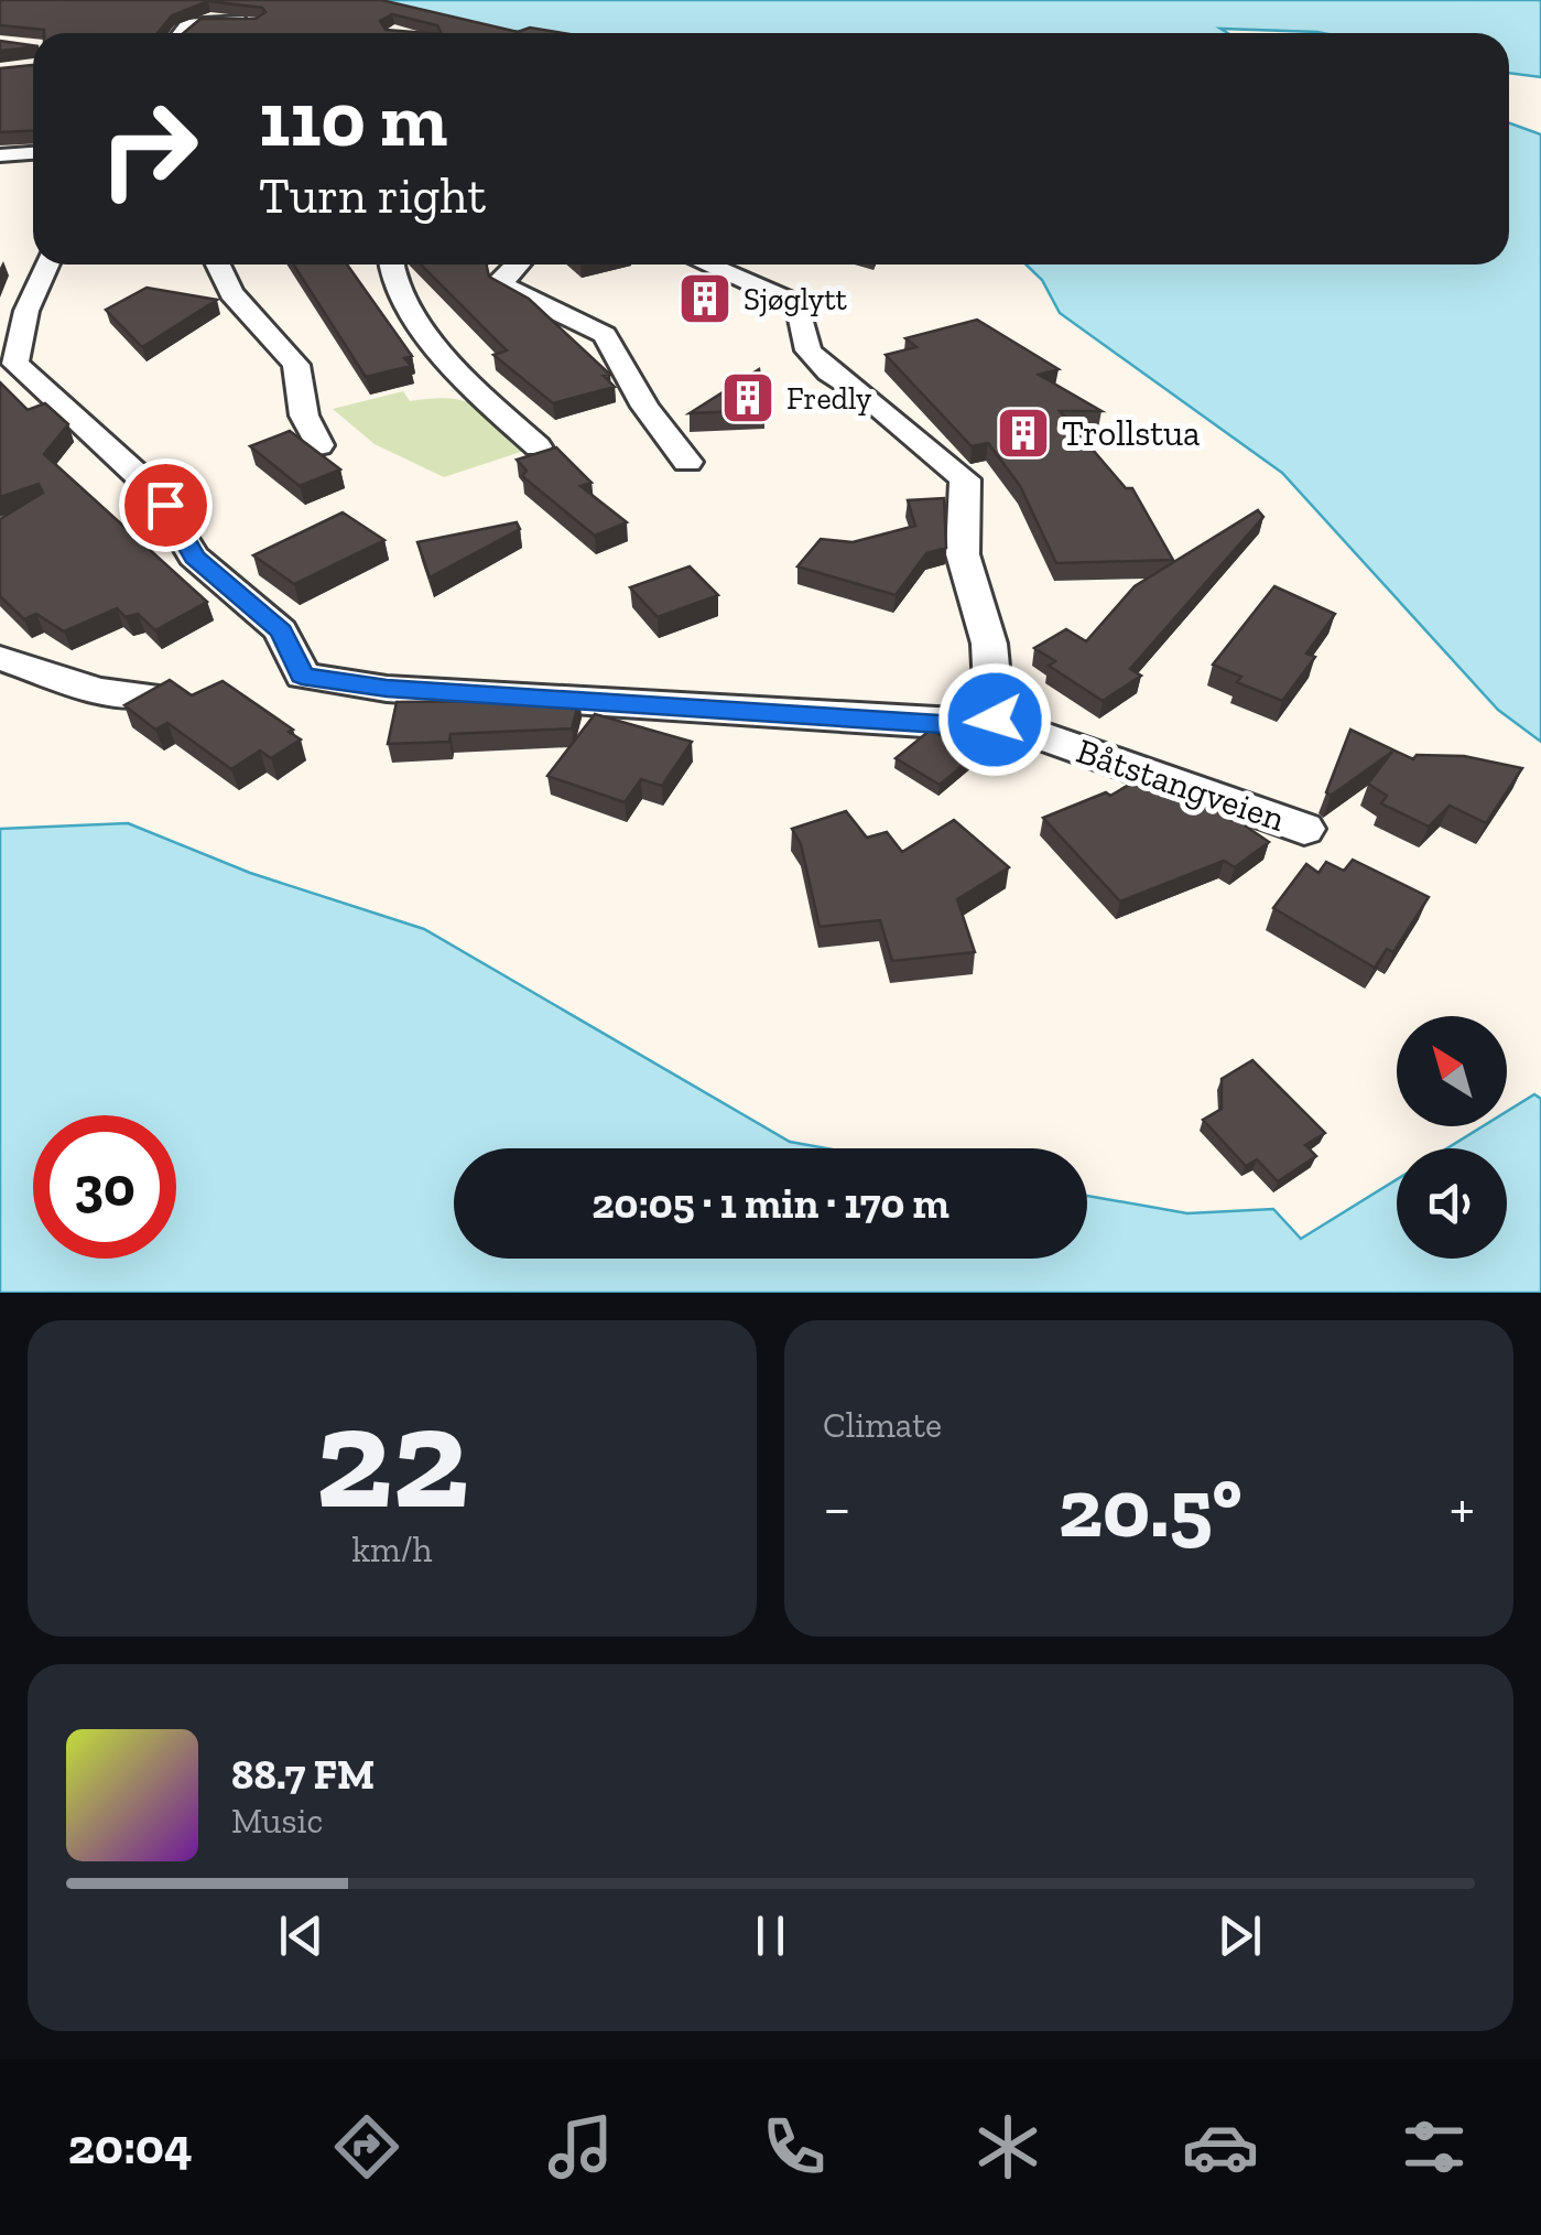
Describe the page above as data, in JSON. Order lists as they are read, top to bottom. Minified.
{"streets":{"street":["Båtstangveien"]},"places":{"building":["Sjøglytt","Fredly","Trollstua"]},"north":"top left","page":{"turn":["110 m","Turn right"],"limit":"30","trip":"20:05 · 1 min · 170 m","tile":[["22","km/h"],"Climate"],"heat":["−","20.5°","+"],"song":["88.7 FM","Music"],"tabs":"20:04"}}
